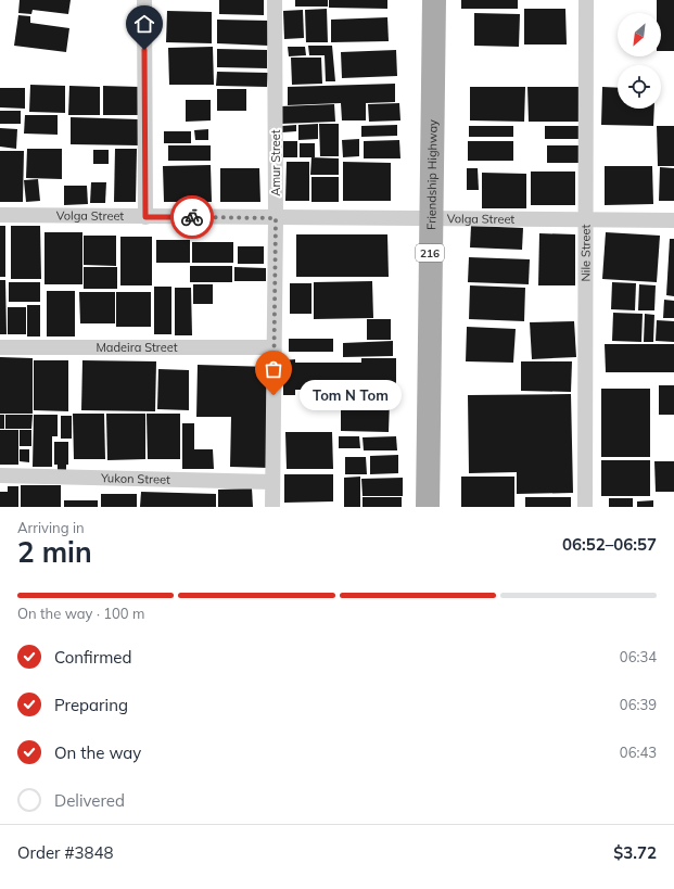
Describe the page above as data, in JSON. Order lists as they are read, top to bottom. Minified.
{"streets":{"main road":["Friendship Highway","216"],"street":["Amur Street","Volga Street","Nile Street","Madeira Street","Yukon Street"]},"crossings":[["Amur Street","Volga Street"],["Amur Street","Madeira Street"],["Amur Street","Yukon Street"],["Friendship Highway","Volga Street"],["Volga Street","Nile Street"]],"places":["Tom N Tom"],"north":"bottom left","page":{"bubble":"Tom N Tom","heading":["2 min","Arriving in","06:52–06:57"],"panel":["Order #3848","$3.72"],"bar":"On the way · 100 m","list":[["Confirmed","06:34"],["Preparing","06:39"],["On the way","06:43"],"Delivered"]}}
